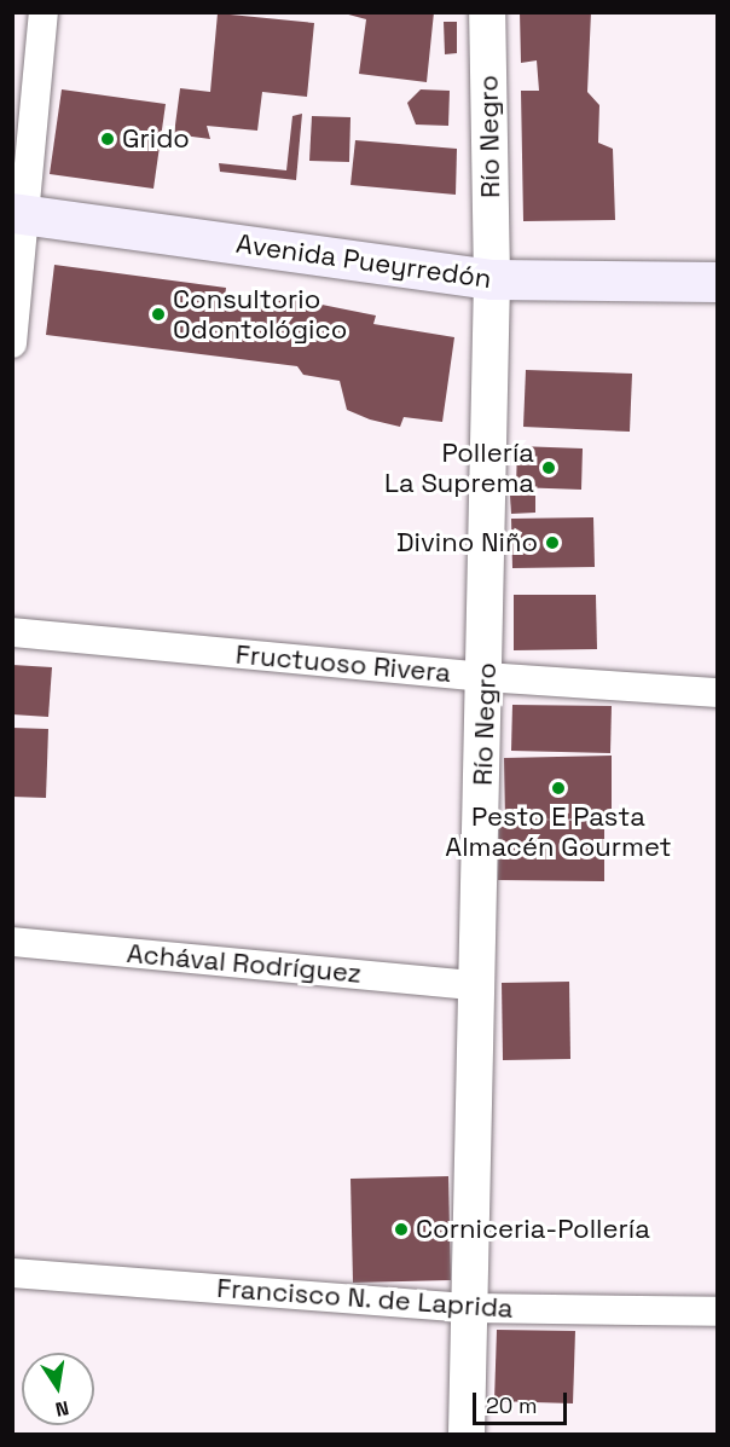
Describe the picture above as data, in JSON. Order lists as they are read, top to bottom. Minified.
{"streets":{"main road":["Avenida Pueyrredón"],"street":["Río Negro","Fructuoso Rivera","Achával Rodríguez","Francisco N. de Laprida"]},"crossings":[["Río Negro","Avenida Pueyrredón"],["Río Negro","Fructuoso Rivera"],["Río Negro","Achával Rodríguez"],["Río Negro","Francisco N. de Laprida"]],"places":["Grido","Consultorio Odontológico","Pollería La Suprema","Divino Niño","Pesto E Pasta Almacén Gourmet","Corniceria-Pollería"],"scale_bar":"20 m","north":"bottom"}
